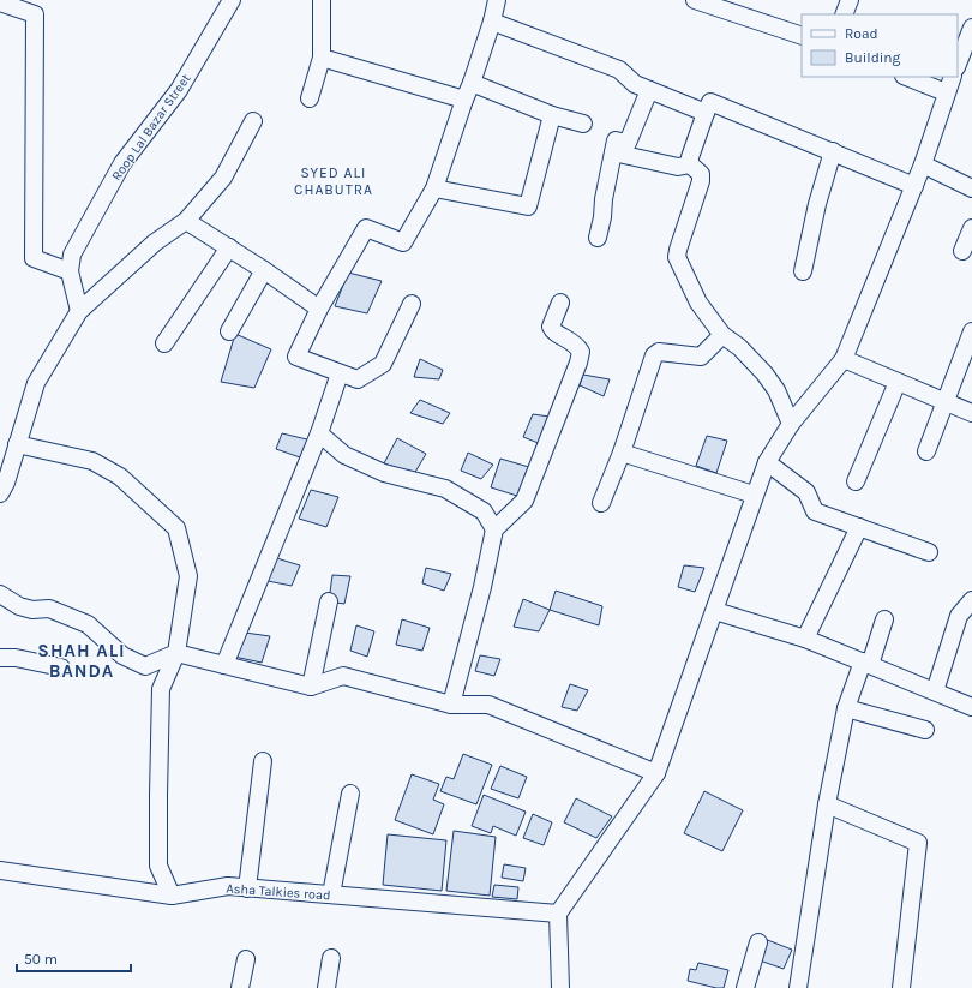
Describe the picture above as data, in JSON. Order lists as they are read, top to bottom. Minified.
{"streets":{"street":["Roop Lal Bazar Street","Asha Talkies road"]},"districts":["SYED ALI CHABUTRA","SHAH ALI BANDA"],"legend":["Road","Building"],"scale_bar":"50 m"}
